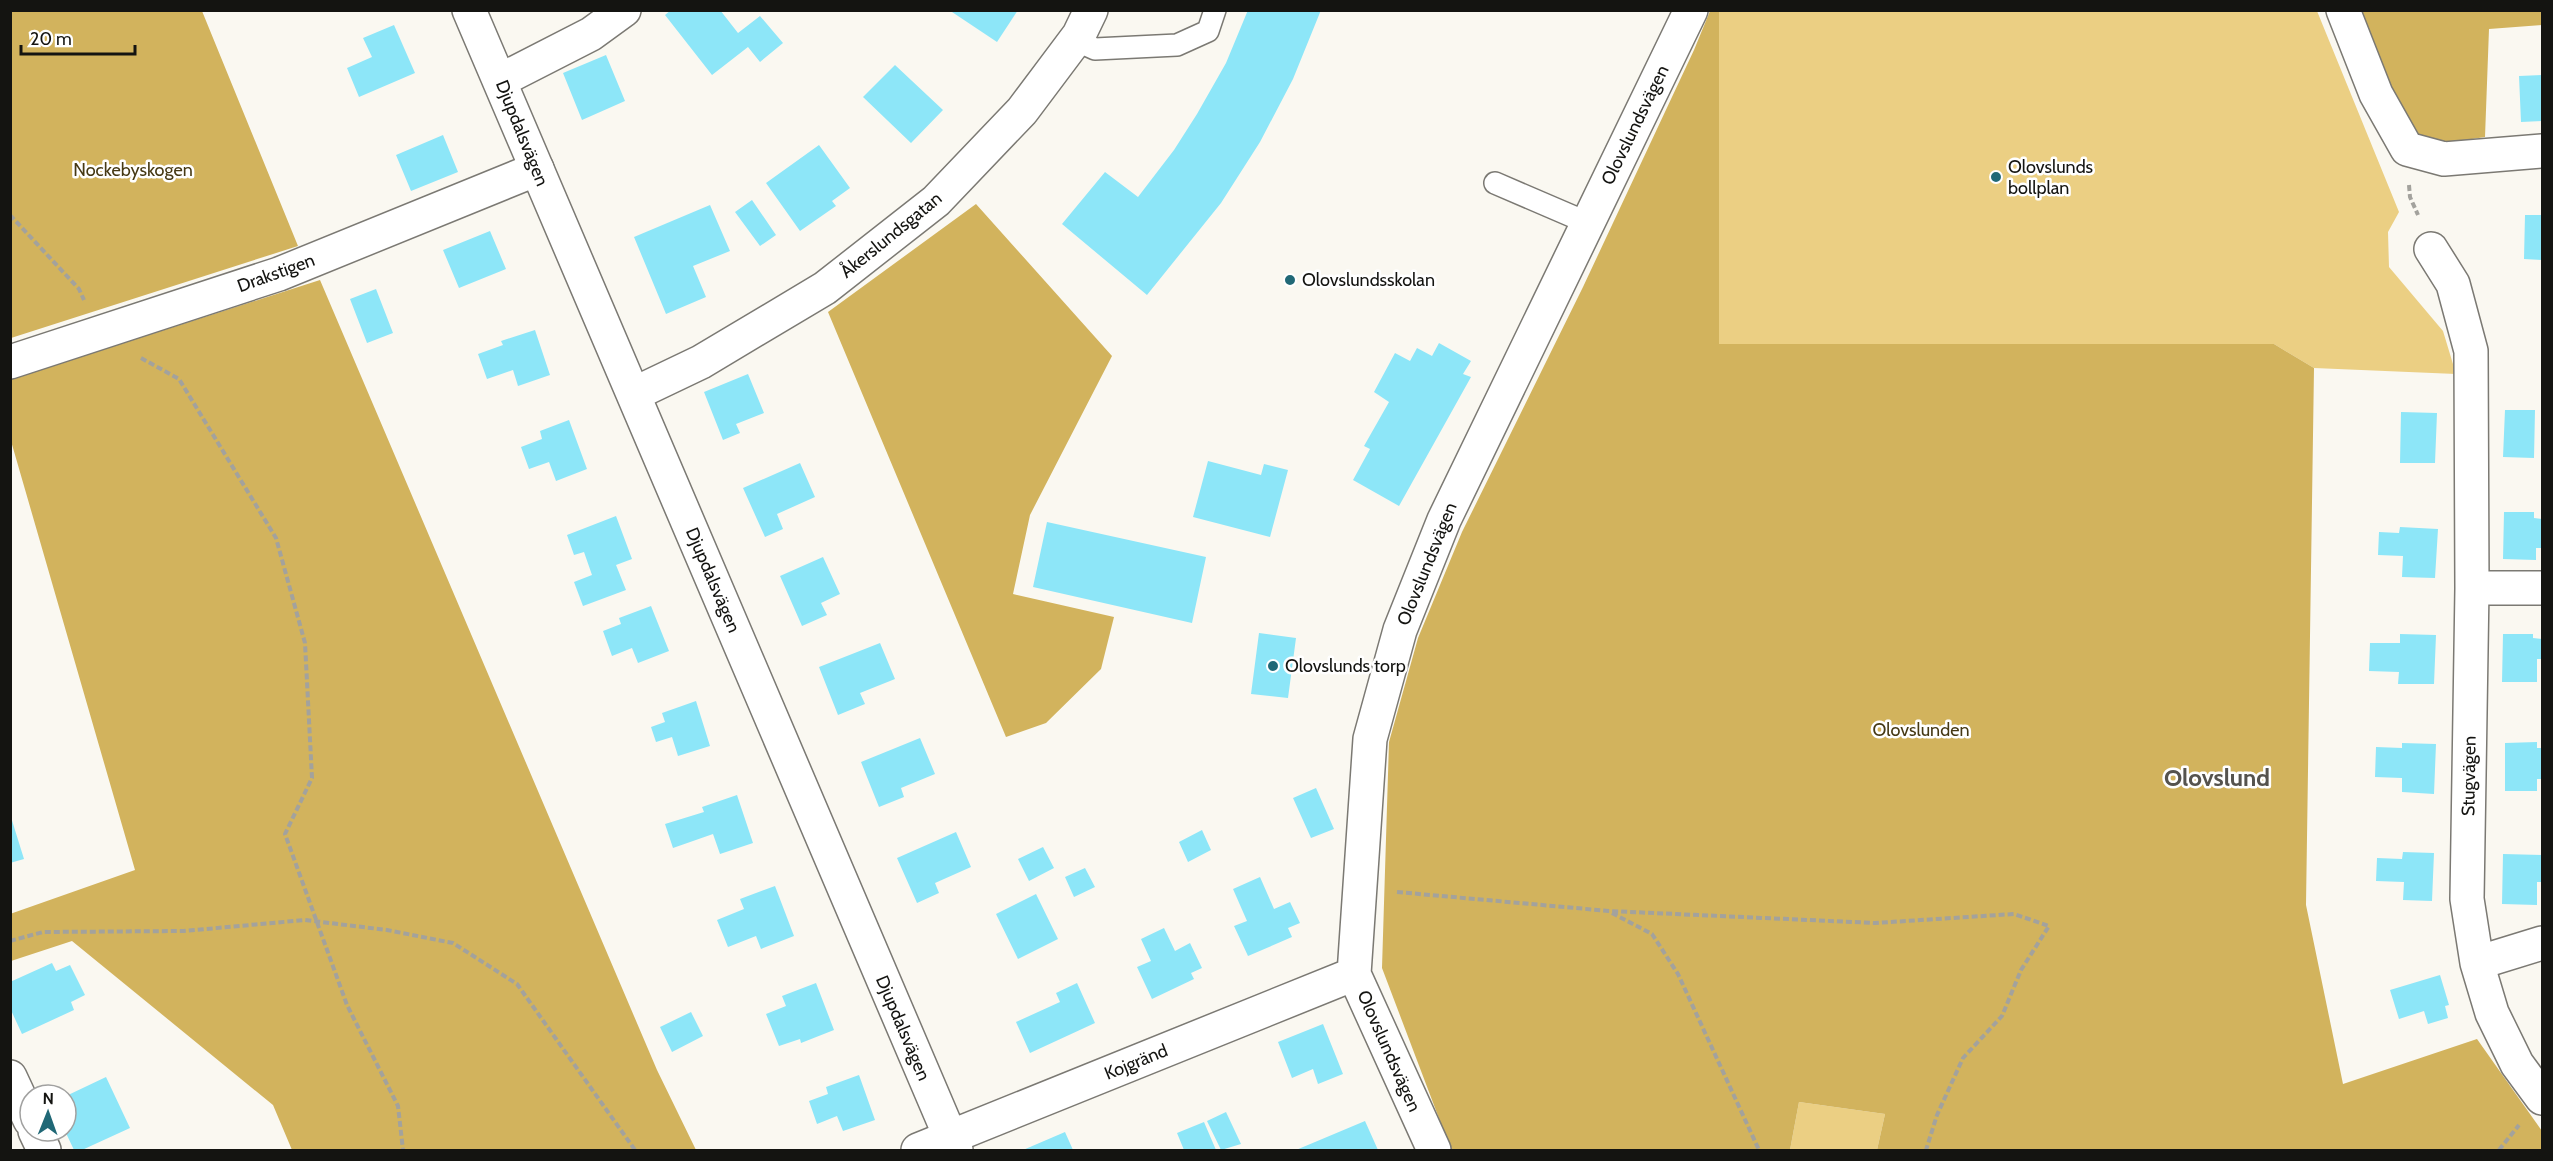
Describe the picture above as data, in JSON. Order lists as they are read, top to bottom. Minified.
{"streets":{"street":["Olovslundsvägen","Djupdalsvägen","Åkerslundsgatan","Drakstigen","Stugvägen","Kojgränd"]},"crossings":[["Olovslundsvägen","Kojgränd"],["Djupdalsvägen","Åkerslundsgatan"],["Djupdalsvägen","Drakstigen"],["Djupdalsvägen","Kojgränd"]],"districts":["Olovslund"],"parks":["Nockebyskogen","Olovslunden"],"places":["Olovslunds bollplan","Olovslundsskolan","Olovslunds torp"],"scale_bar":"20 m","north":"top"}
